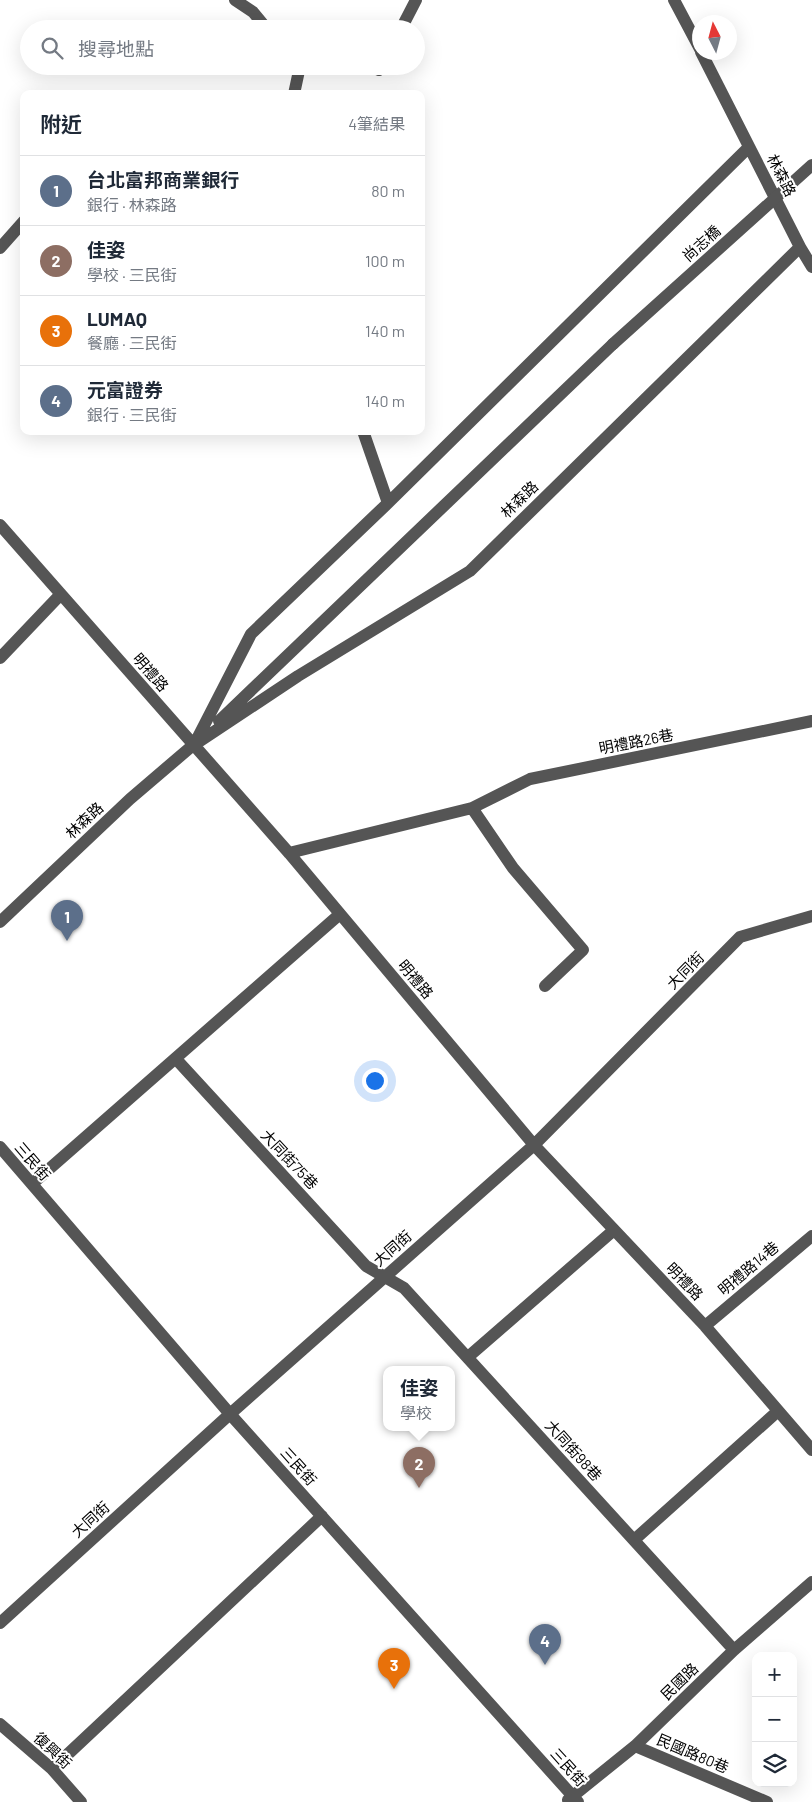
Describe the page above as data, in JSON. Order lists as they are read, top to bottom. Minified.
{"streets":{"street":["林森路","尚志橋","明禮路","明禮路26巷","大同街","大同街75巷","三民街","明禮路14巷","大同街98巷","民國路","復興街","民國路80巷"]},"crossings":[["林森路","尚志橋"],["林森路","明禮路"],["明禮路","明禮路26巷"],["明禮路","大同街"],["明禮路","明禮路14巷"],["大同街","大同街75巷"],["大同街","三民街"],["大同街","大同街98巷"],["大同街75巷","大同街98巷"],["三民街","民國路"],["大同街98巷","民國路"],["民國路","民國路80巷"]],"north":"top","page":{"search":"搜尋地點","heading":["附近","4筆結果"],"list":[{"mark":"1","name":"台北富邦商業銀行","note":"銀行 · 林森路","value":"80 m"},{"mark":"2","name":"佳姿","note":"學校 · 三民街","value":"100 m"},{"mark":"3","name":"LUMAQ","note":"餐廳 · 三民街","value":"140 m"},{"mark":"4","name":"元富證券","note":"銀行 · 三民街","value":"140 m"}],"pins":["1","2","4","3"],"popup":["佳姿","學校"],"map_buttons":["+","−"]}}
